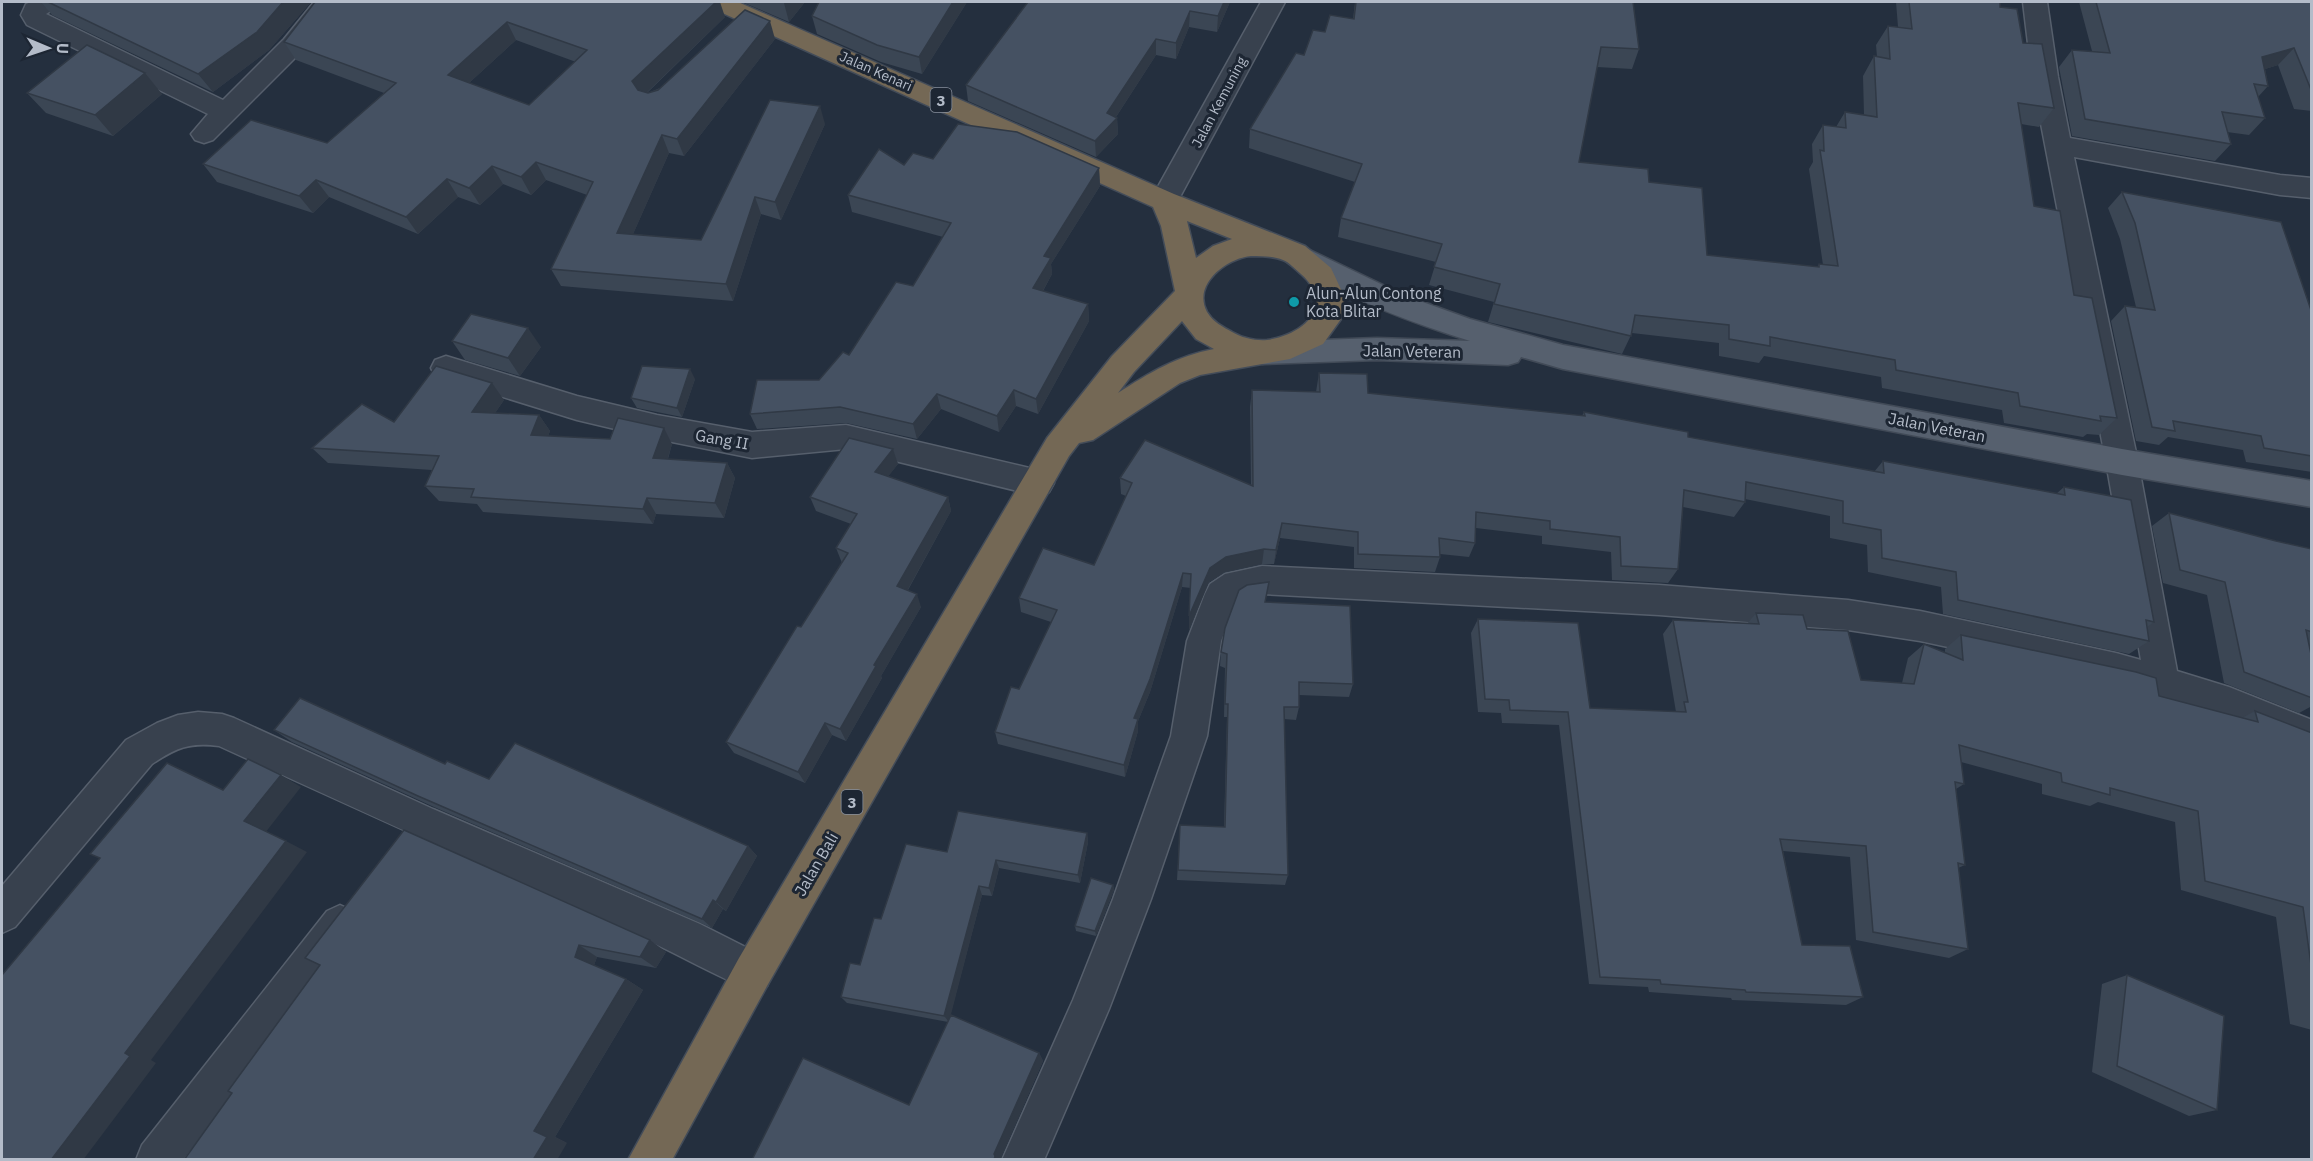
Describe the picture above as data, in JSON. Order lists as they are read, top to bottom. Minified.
{"streets":{"highway":["Jalan Kenari","3","Jalan Bali"],"main road":["Jalan Veteran"],"street":["Jalan Kemuning","Gang II"]},"crossings":[["Jalan Kenari","3"],["Jalan Kenari","Jalan Kemuning"],["3","Jalan Kemuning"],["3","Jalan Veteran"],["3","Jalan Bali"],["Gang II","Jalan Bali"]],"places":["Alun-Alun Contong Kota Blitar"],"north":"right"}
